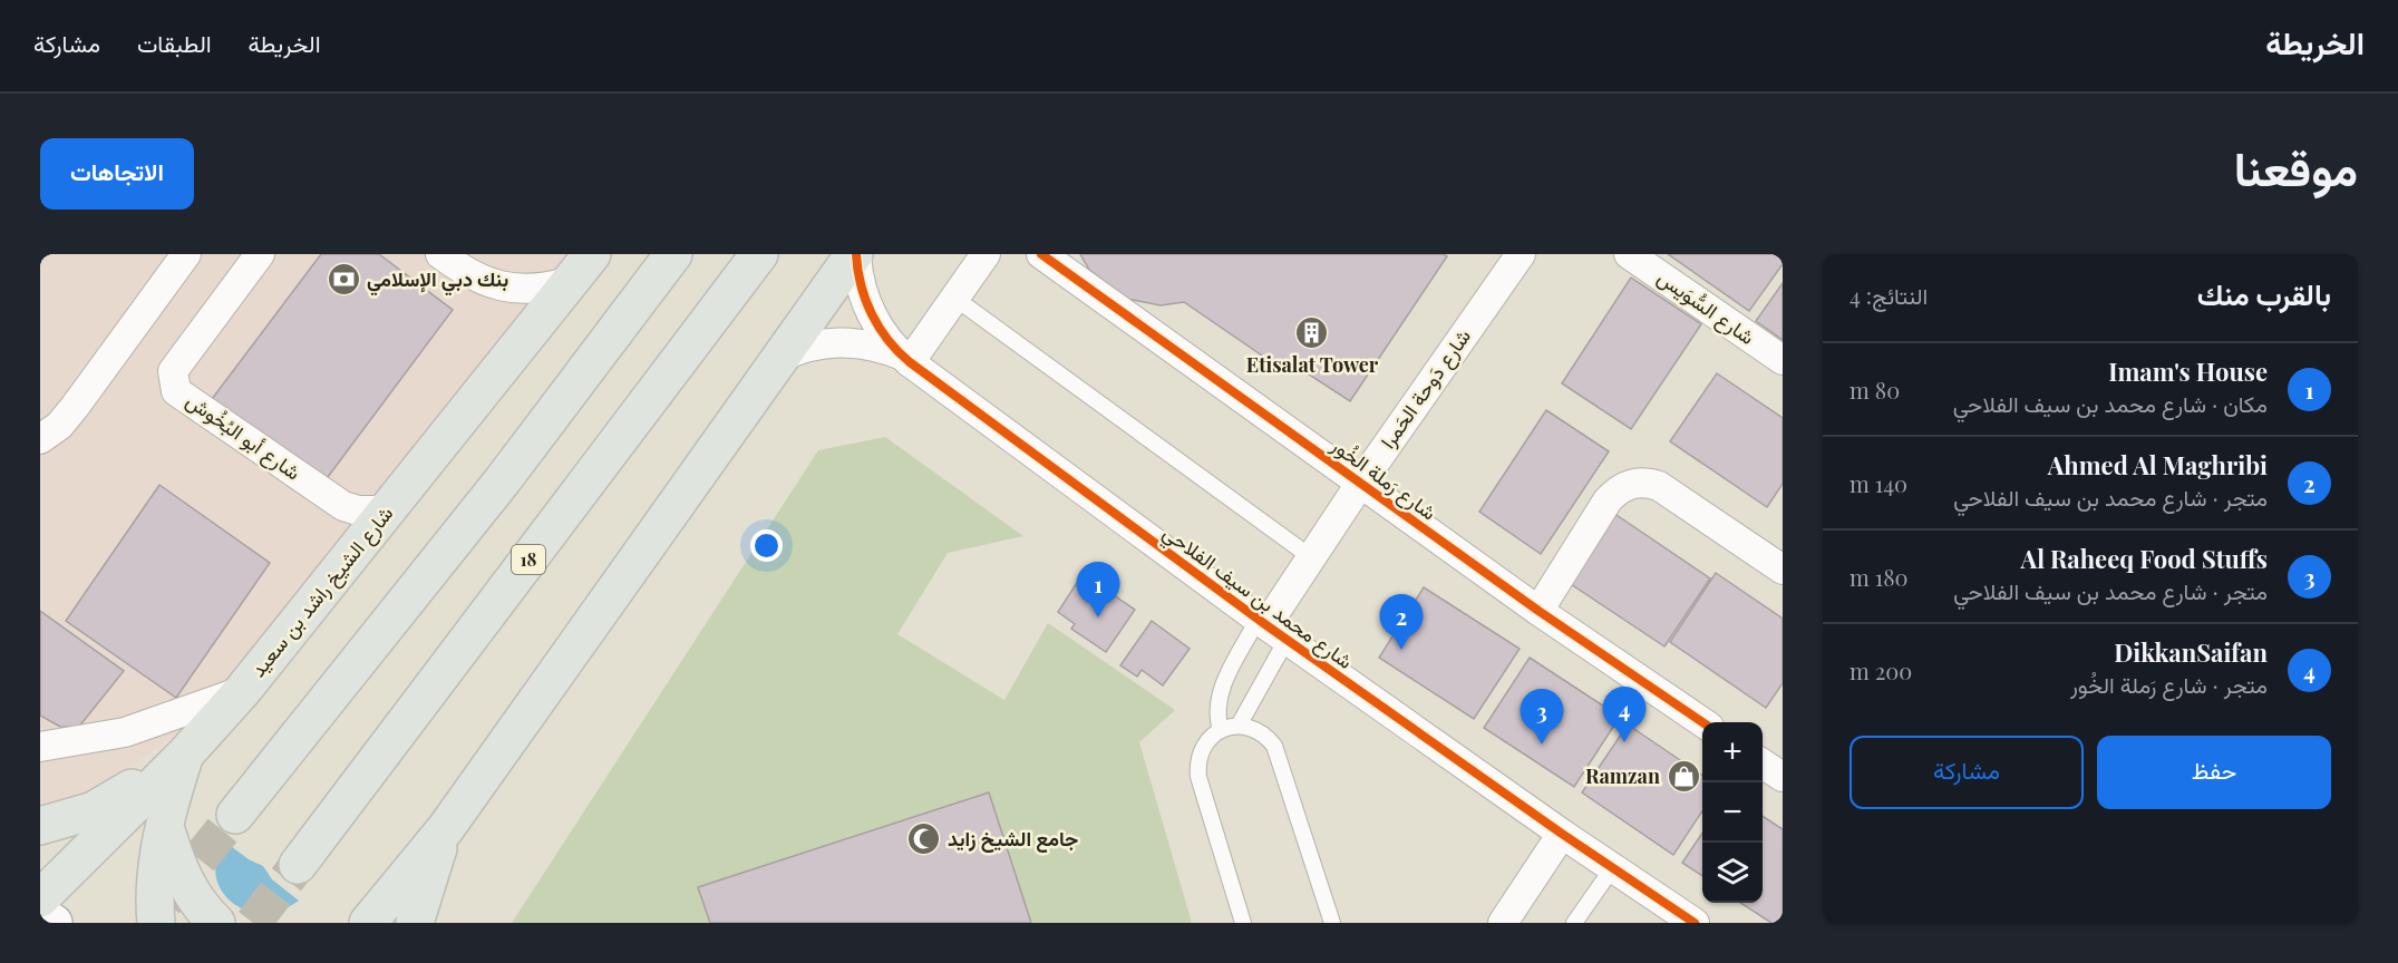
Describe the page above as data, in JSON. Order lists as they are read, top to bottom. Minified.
{"streets":{"main road":["18","شارع الشيخ راشد بن سعيد"],"street":["شارع السُّوَيس","شارع دَوحة الحَمرا","شارع أبو البُخُوش","شارع رَملة الخُور","شارع محمد بن سيف الفلاحي"]},"crossings":[["شارع دَوحة الحَمرا","شارع رَملة الخُور"],["شارع دَوحة الحَمرا","شارع محمد بن سيف الفلاحي"],["شارع أبو البُخُوش","شارع الشيخ راشد بن سعيد"]],"places":{"bank":["بنك دبي الإسلامي"],"building":["Etisalat Tower"],"shop":["Ramzan"],"mosque":["جامع الشيخ زايد"]},"page":{"header":"الخريطة","nav":["الخريطة","الطبقات","مشاركة"],"title":"موقعنا","buttons":["الاتجاهات",["حفظ","مشاركة"]],"heading":["بالقرب منك","النتائج: 4"],"list":[{"mark":"1","name":"Imam's House","note":"مكان · شارع محمد بن سيف الفلاحي","value":"80 m"},{"mark":"2","name":"Ahmed Al Maghribi","note":"متجر · شارع محمد بن سيف الفلاحي","value":"140 m"},{"mark":"3","name":"Al Raheeq Food Stuffs","note":"متجر · شارع محمد بن سيف الفلاحي","value":"180 m"},{"mark":"4","name":"DikkanSaifan","note":"متجر · شارع رَملة الخُور","value":"200 m"}],"pins":["1","2","4","3"],"map_buttons":["+","−"]}}
